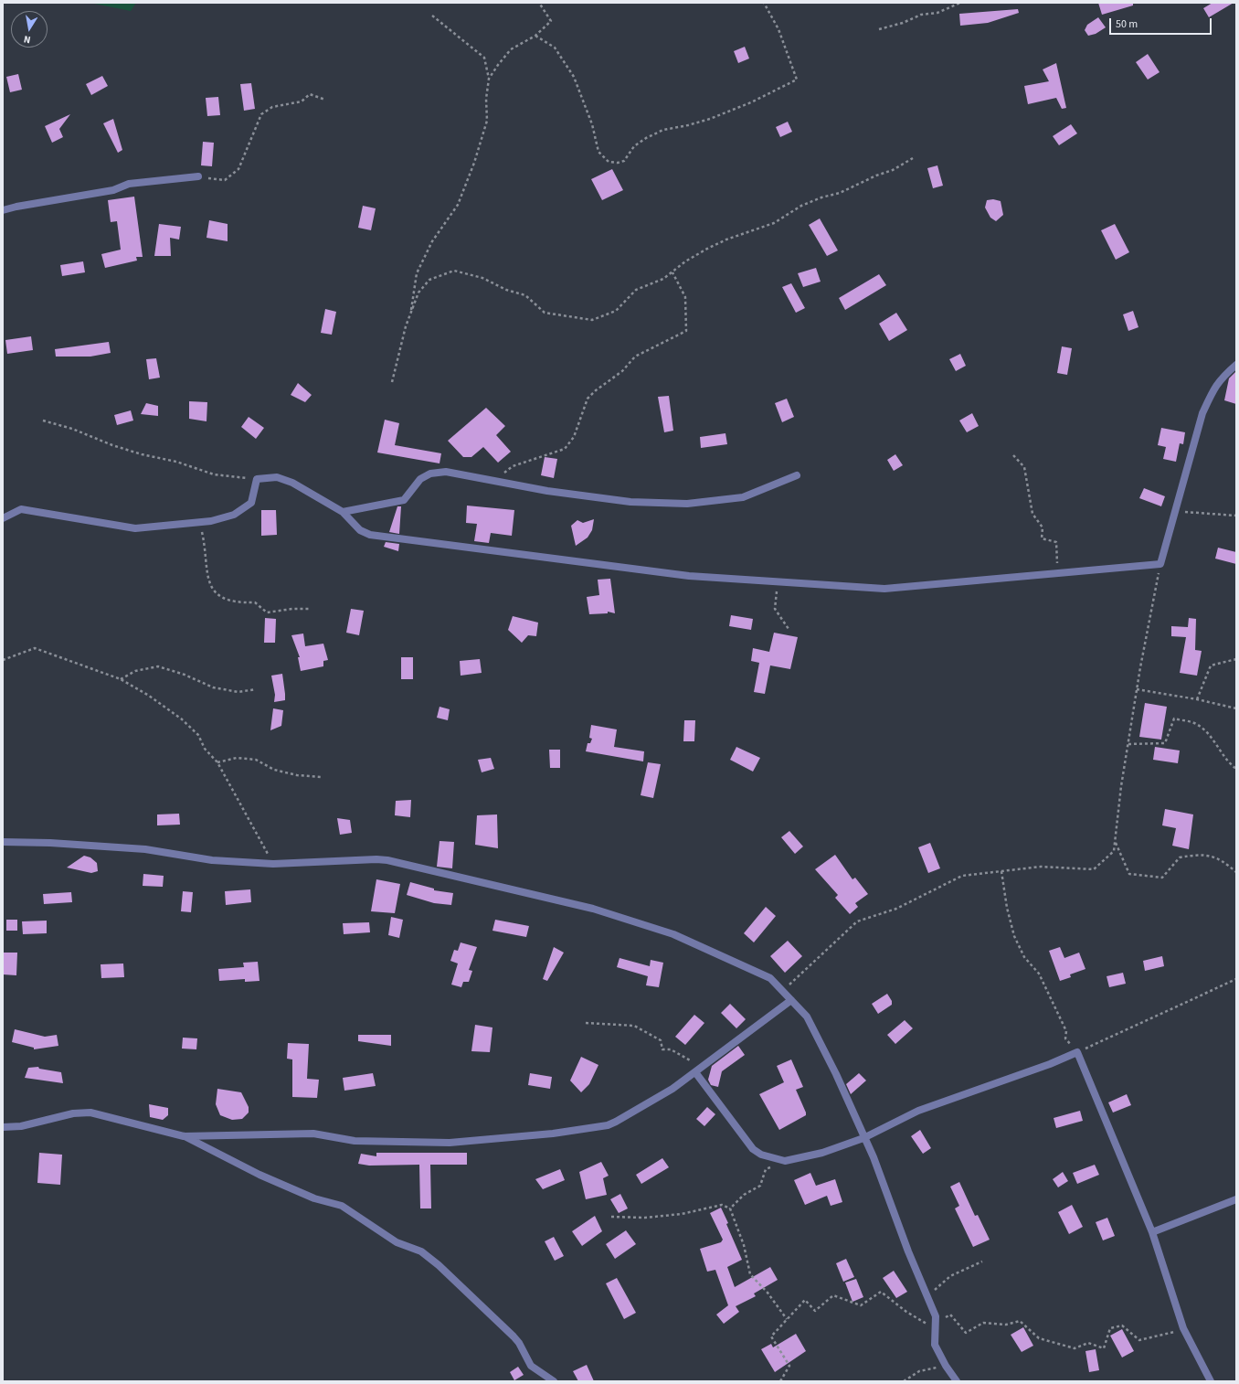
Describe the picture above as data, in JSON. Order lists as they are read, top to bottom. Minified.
{"scale_bar":"50 m","north":"bottom"}
